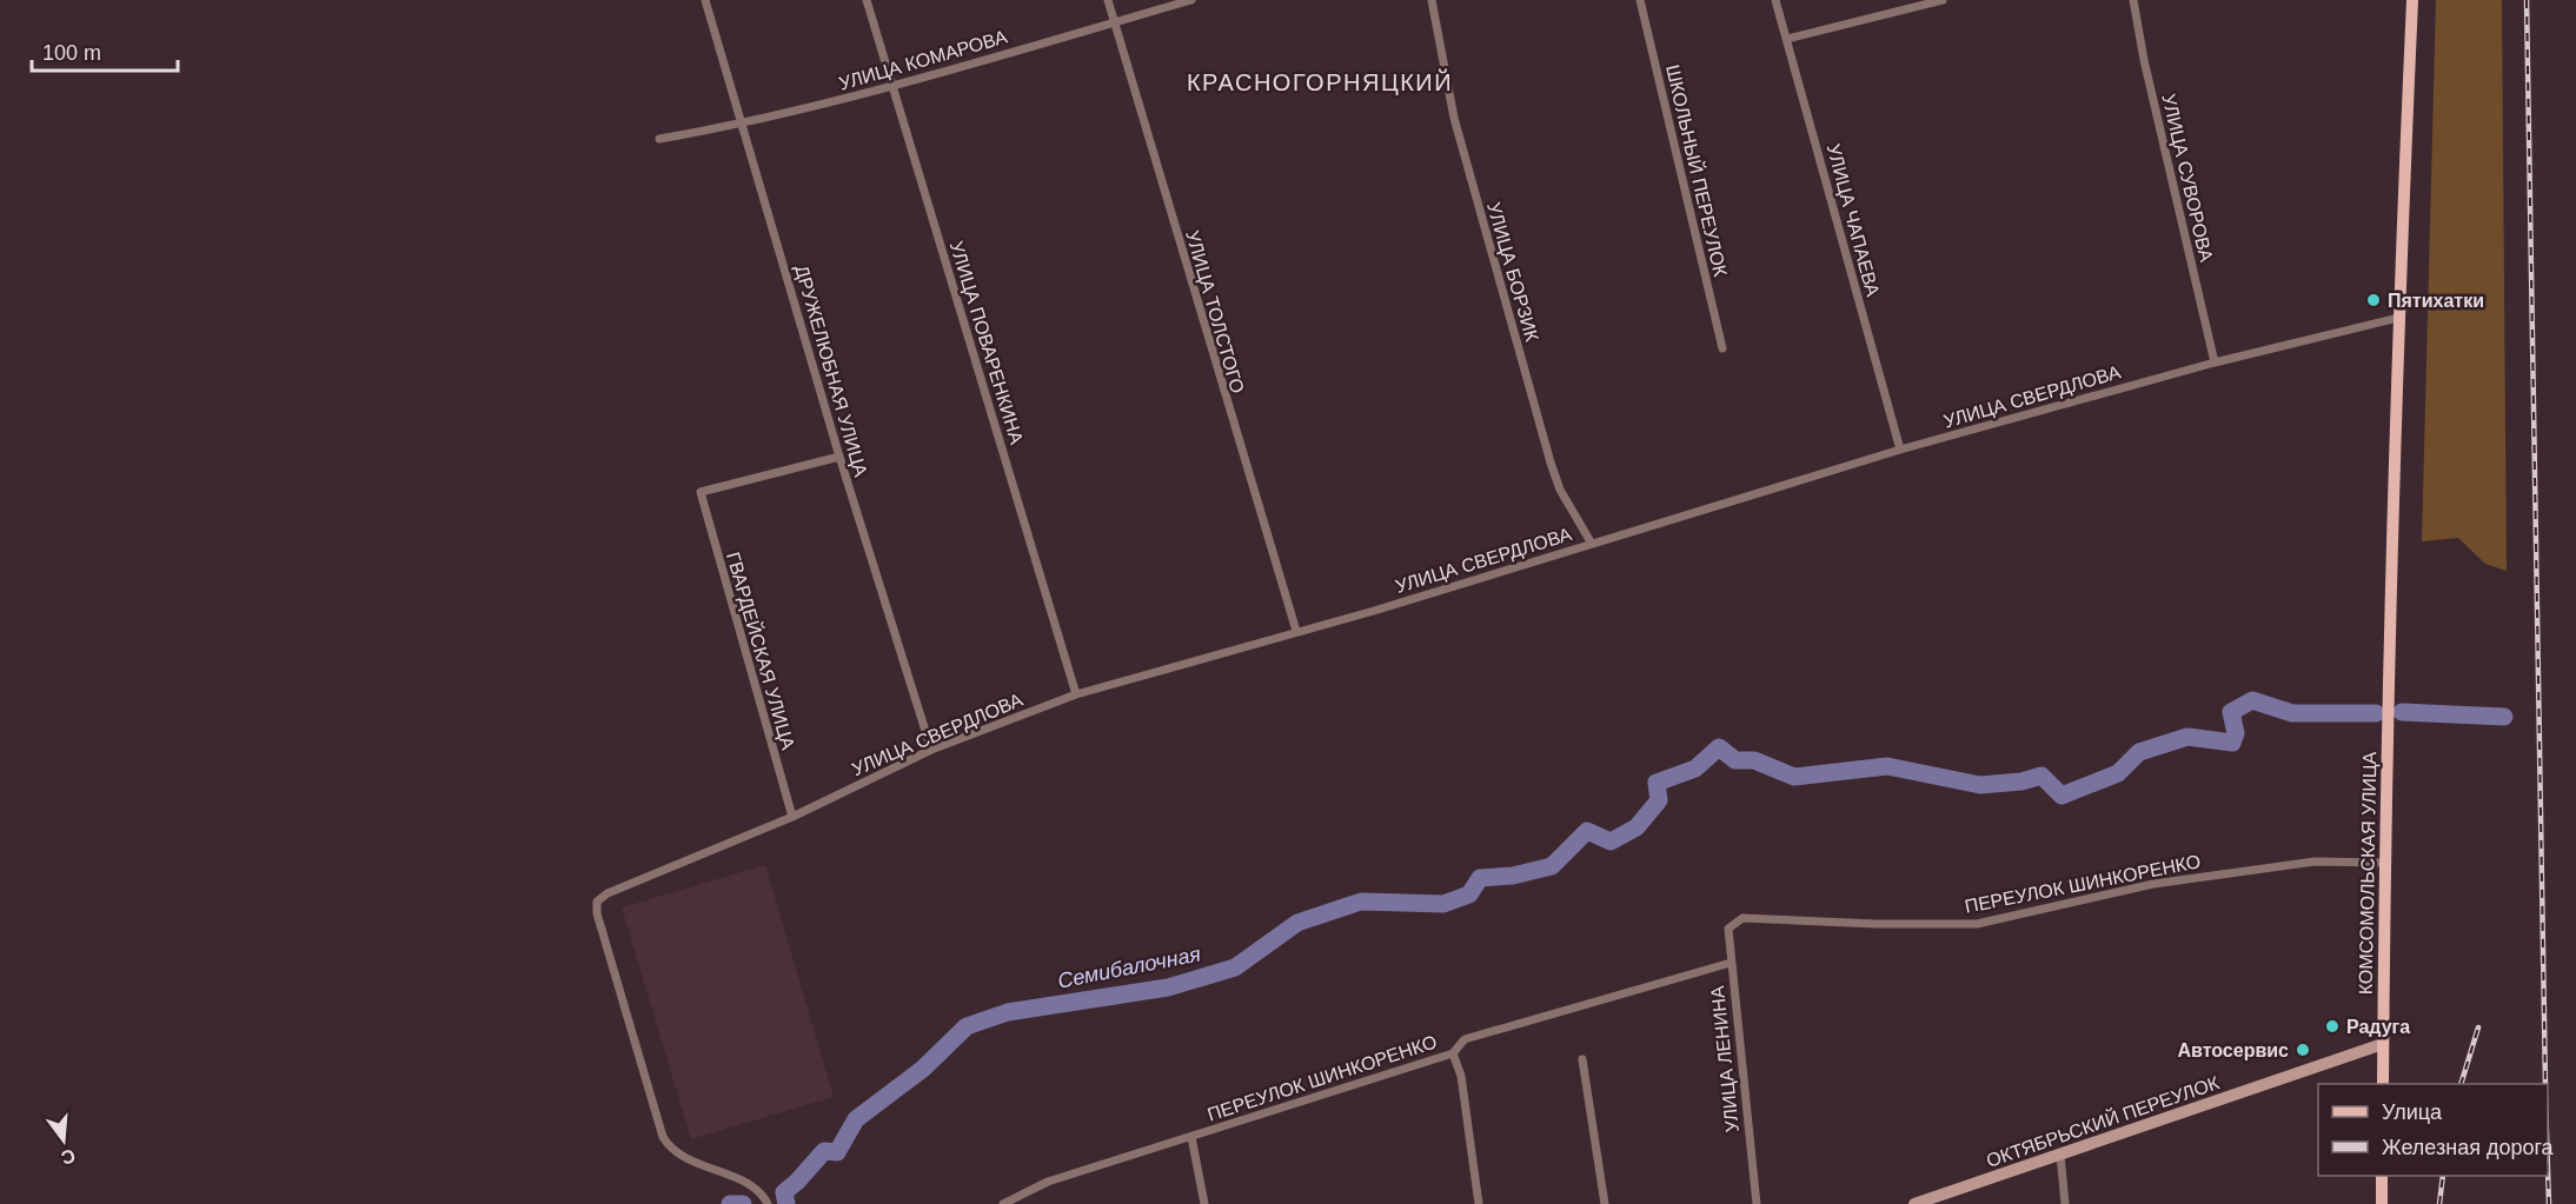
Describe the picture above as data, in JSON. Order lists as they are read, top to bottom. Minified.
{"streets":{"main road":["КОМСОМОЛЬСКАЯ УЛИЦА"],"street":["УЛИЦА КОМАРОВА","ШКОЛЬНЫЙ ПЕРЕУЛОК","УЛИЦА СУВОРОВА","УЛИЦА ЧАПАЕВА","УЛИЦА БОРЗИК","УЛИЦА ТОЛСТОГО","УЛИЦА ПОВАРЕНКИНА","ДРУЖЕЛЮБНАЯ УЛИЦА","УЛИЦА СВЕРДЛОВА","ГВАРДЕЙСКАЯ УЛИЦА","ПЕРЕУЛОК ШИНКОРЕНКО","УЛИЦА ЛЕНИНА","ОКТЯБРЬСКИЙ ПЕРЕУЛОК"]},"crossings":[["УЛИЦА КОМАРОВА","УЛИЦА ТОЛСТОГО"],["УЛИЦА КОМАРОВА","УЛИЦА ПОВАРЕНКИНА"],["УЛИЦА КОМАРОВА","ДРУЖЕЛЮБНАЯ УЛИЦА"],["УЛИЦА СУВОРОВА","УЛИЦА СВЕРДЛОВА"],["УЛИЦА ЧАПАЕВА","УЛИЦА СВЕРДЛОВА"],["УЛИЦА БОРЗИК","УЛИЦА СВЕРДЛОВА"],["УЛИЦА ТОЛСТОГО","УЛИЦА СВЕРДЛОВА"],["УЛИЦА ПОВАРЕНКИНА","УЛИЦА СВЕРДЛОВА"],["ДРУЖЕЛЮБНАЯ УЛИЦА","УЛИЦА СВЕРДЛОВА"],["ДРУЖЕЛЮБНАЯ УЛИЦА","ГВАРДЕЙСКАЯ УЛИЦА"],["УЛИЦА СВЕРДЛОВА","ГВАРДЕЙСКАЯ УЛИЦА"],["УЛИЦА СВЕРДЛОВА","КОМСОМОЛЬСКАЯ УЛИЦА"],["КОМСОМОЛЬСКАЯ УЛИЦА","ПЕРЕУЛОК ШИНКОРЕНКО"],["КОМСОМОЛЬСКАЯ УЛИЦА","ОКТЯБРЬСКИЙ ПЕРЕУЛОК"],["ПЕРЕУЛОК ШИНКОРЕНКО","УЛИЦА ЛЕНИНА"]],"districts":["КРАСНОГОРНЯЦКИЙ"],"water":["Семибалочная"],"places":["Пятихатки","Радуга","Автосервис"],"legend":["Улица","Железная дорога"],"scale_bar":"100 m","north":"bottom"}
